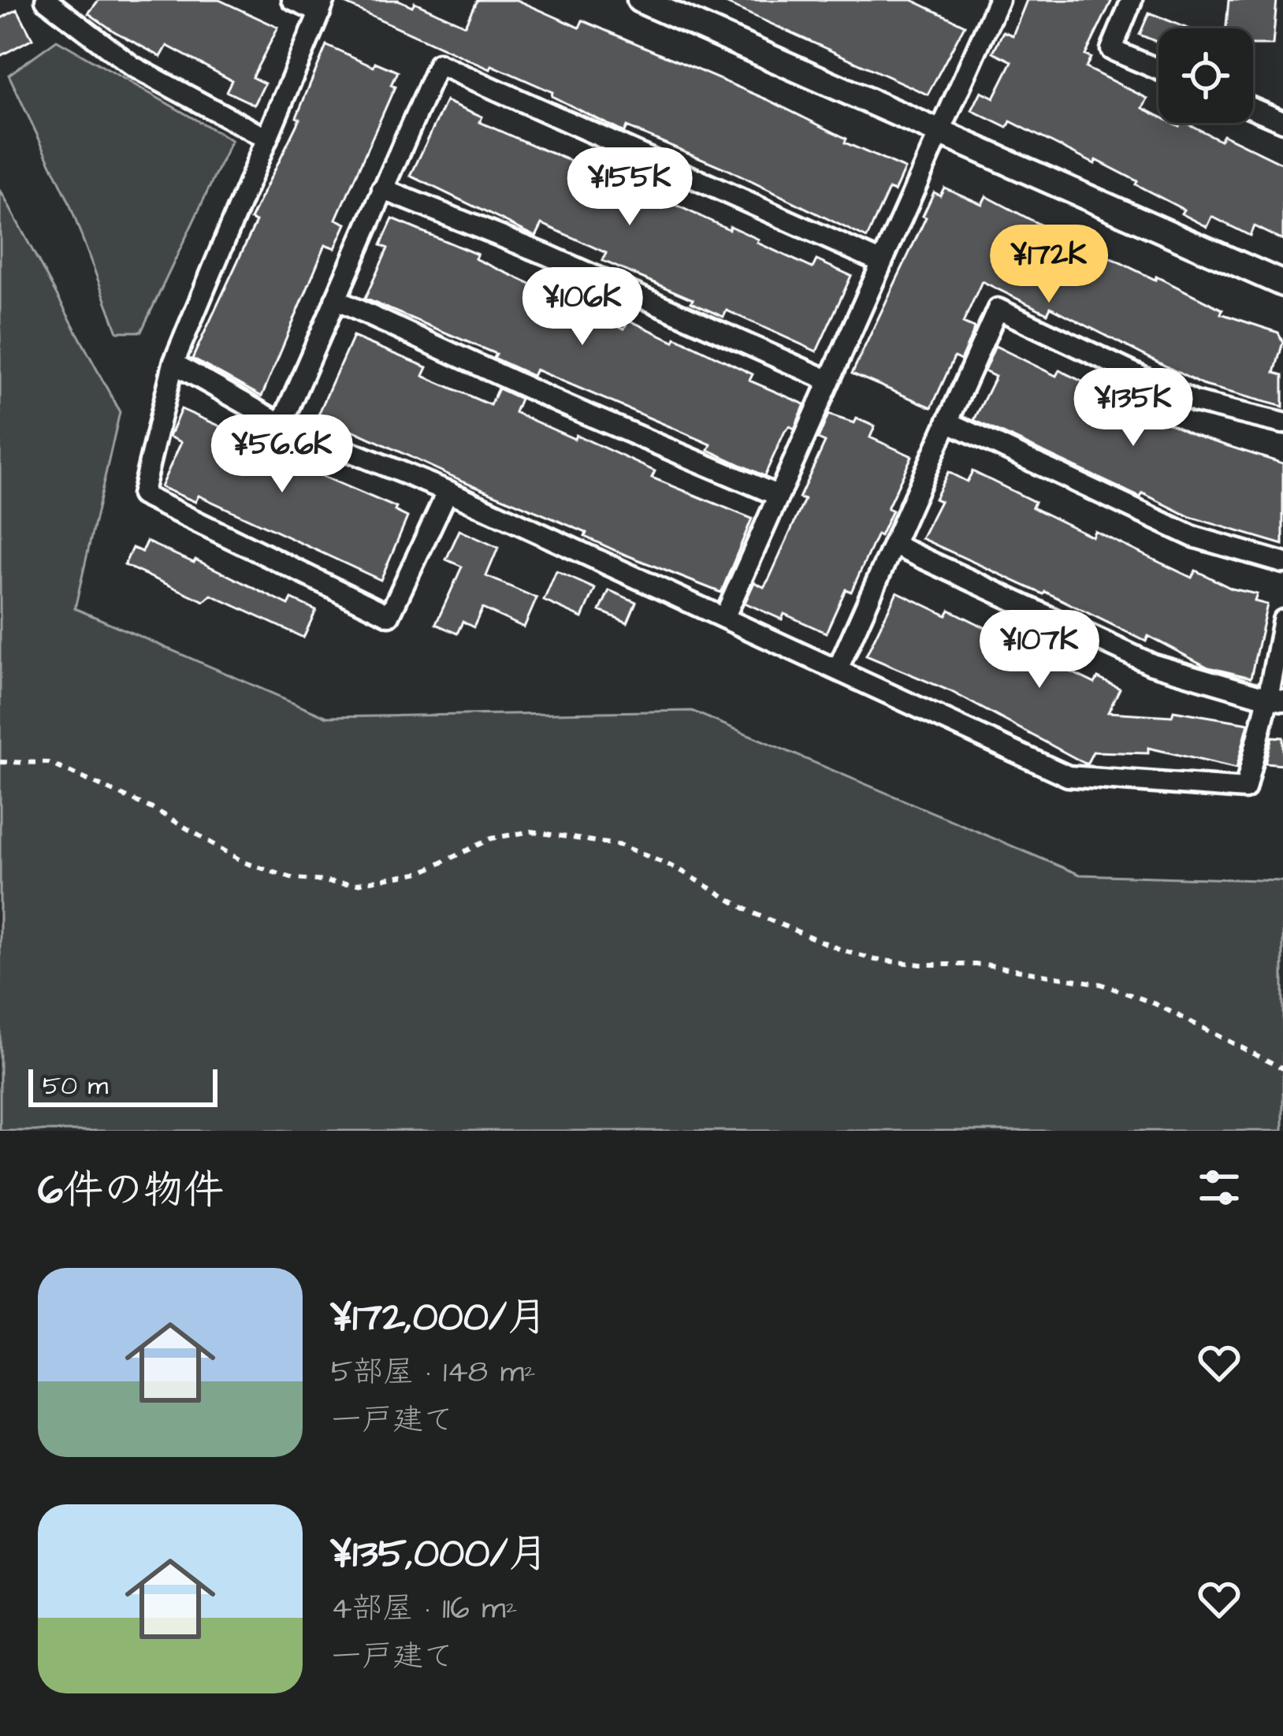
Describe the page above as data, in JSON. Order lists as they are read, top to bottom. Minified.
{"scale_bar":"50 m","page":{"price":["¥155K","¥172K","¥106K","¥135K","¥56.6K","¥107K"],"scale":"50 m","heading":"6件の物件","list":[{"name":"¥172,000/月","note":"5部屋 · 148 m² · 一戸建て"},{"name":"¥135,000/月","note":"4部屋 · 116 m² · 一戸建て"}]}}
